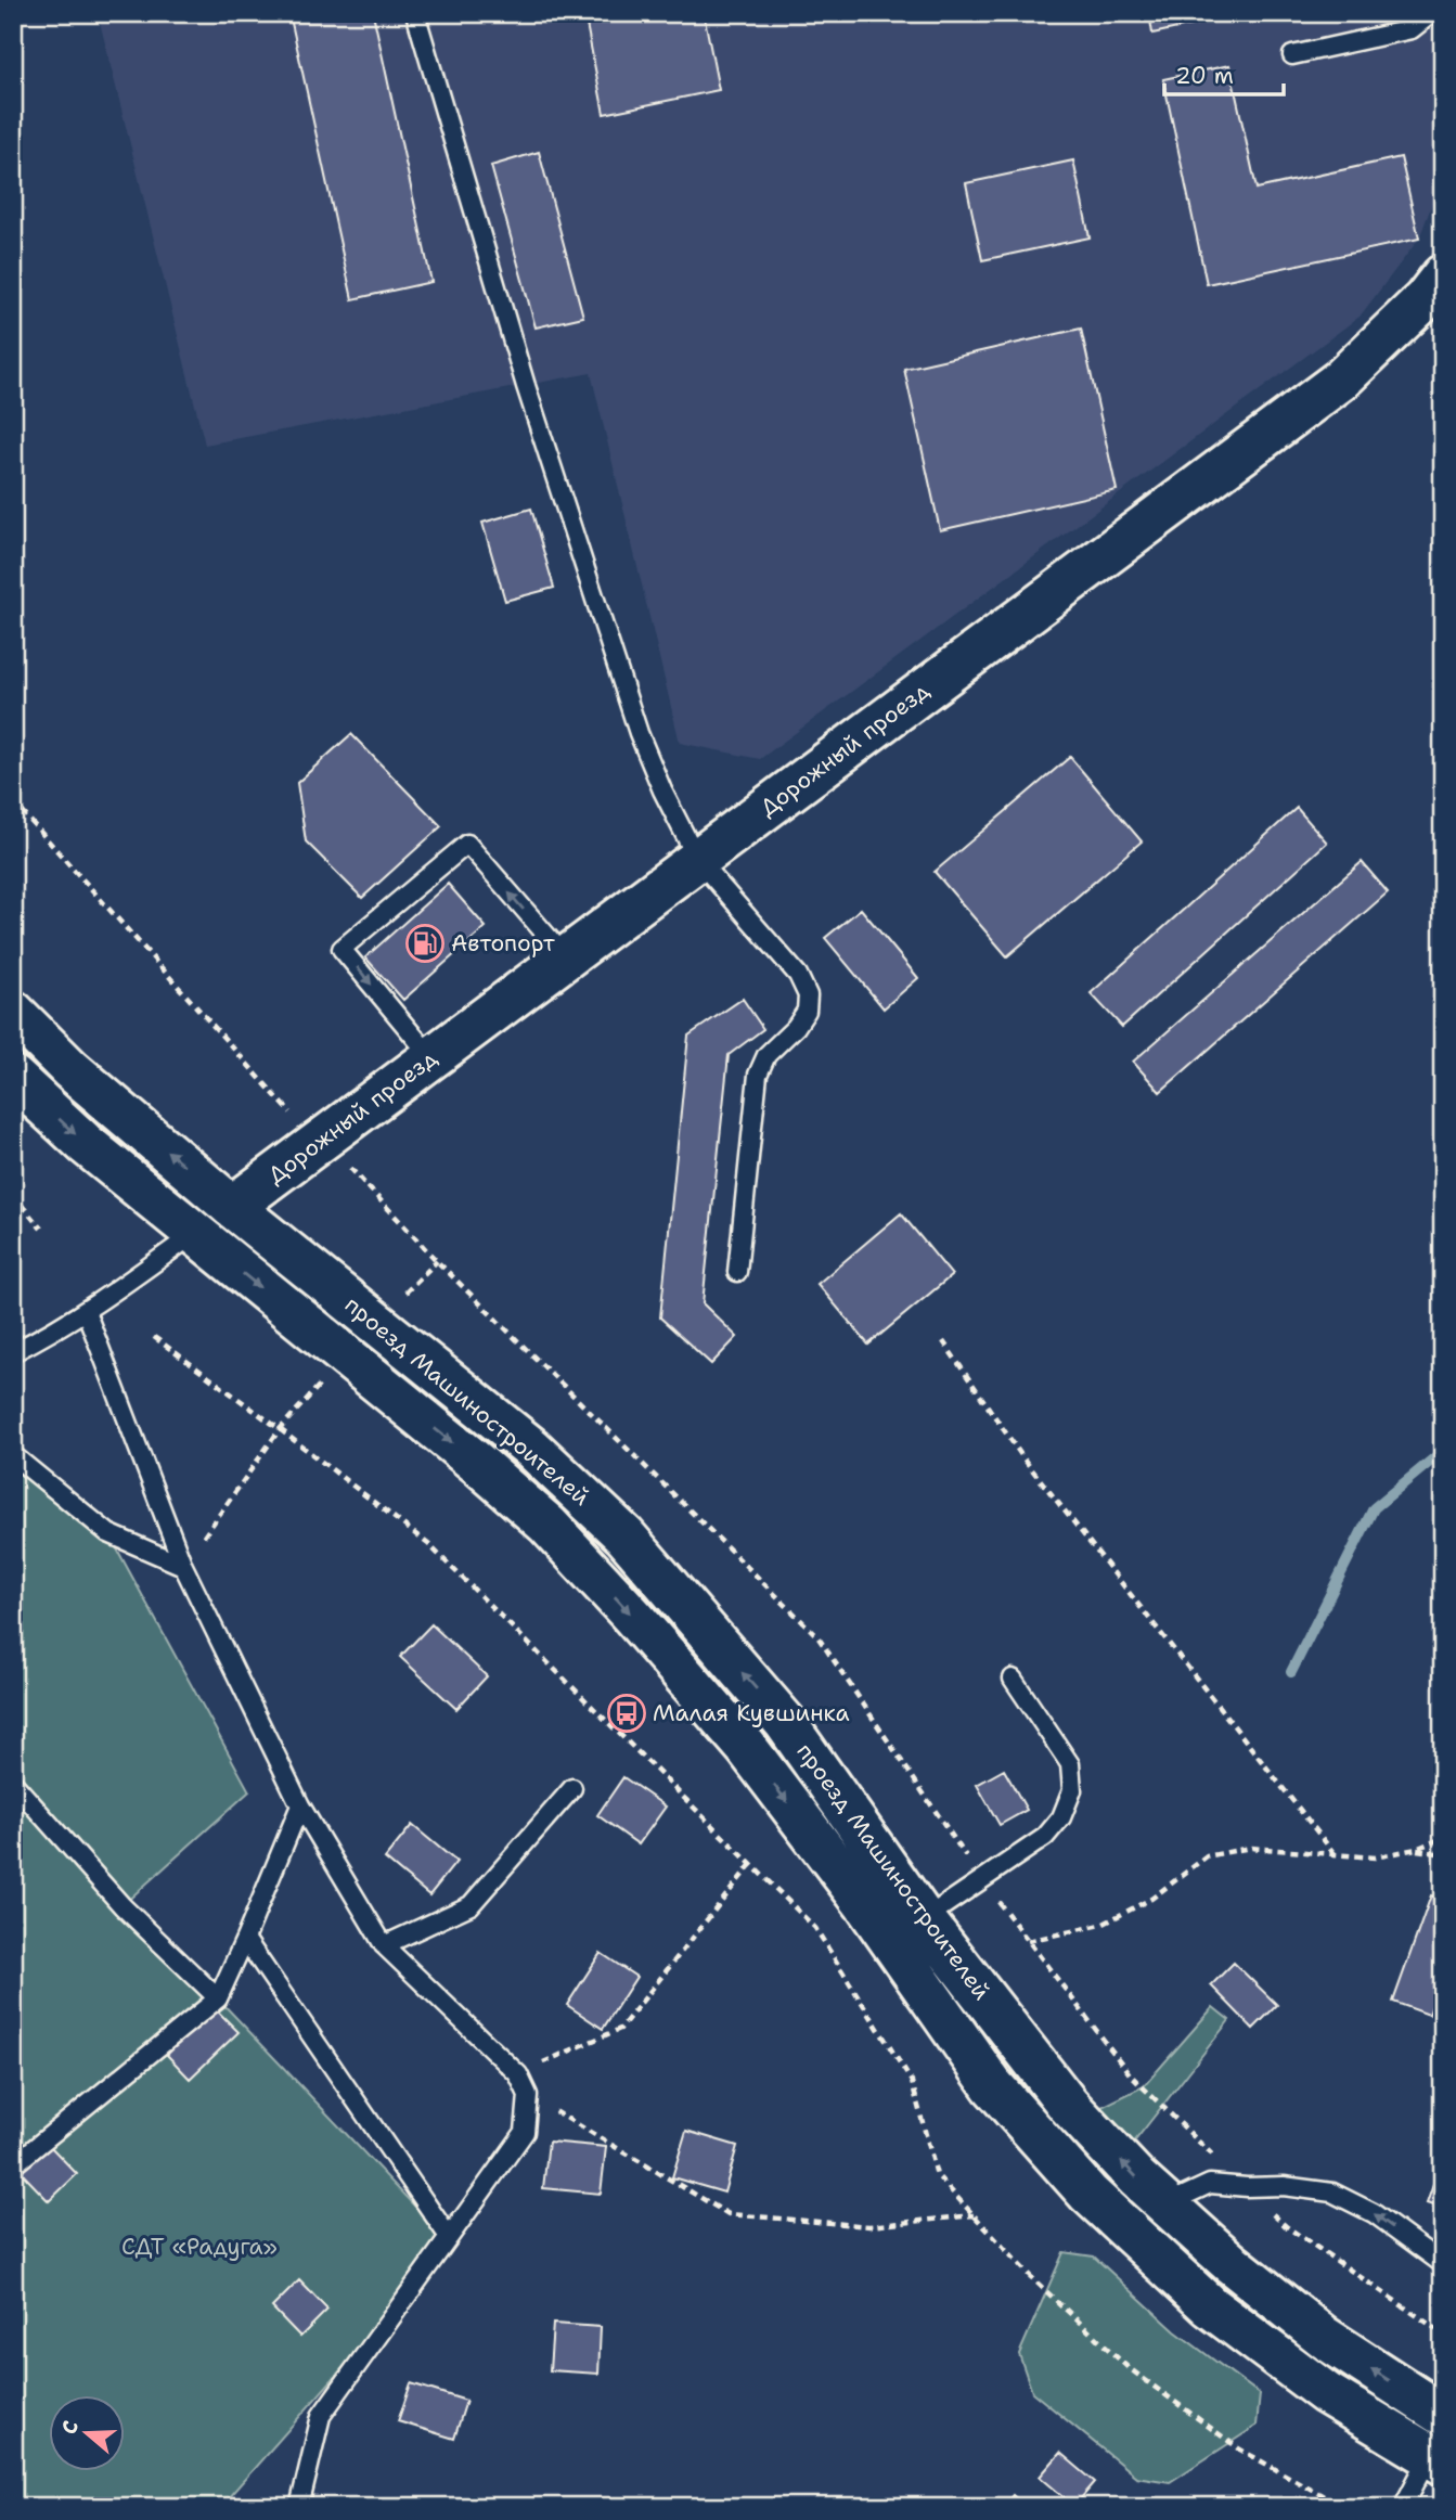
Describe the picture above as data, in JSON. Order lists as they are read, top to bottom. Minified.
{"streets":{"main road":["Дорожный проезд","проезд Машиностроителей"]},"crossings":[["Дорожный проезд","проезд Машиностроителей"]],"parks":["СДТ «Радуга»"],"places":{"fuel station":["Автопорт"],"bus stop":["Малая Кувшинка"]},"scale_bar":"20 m","north":"left"}
